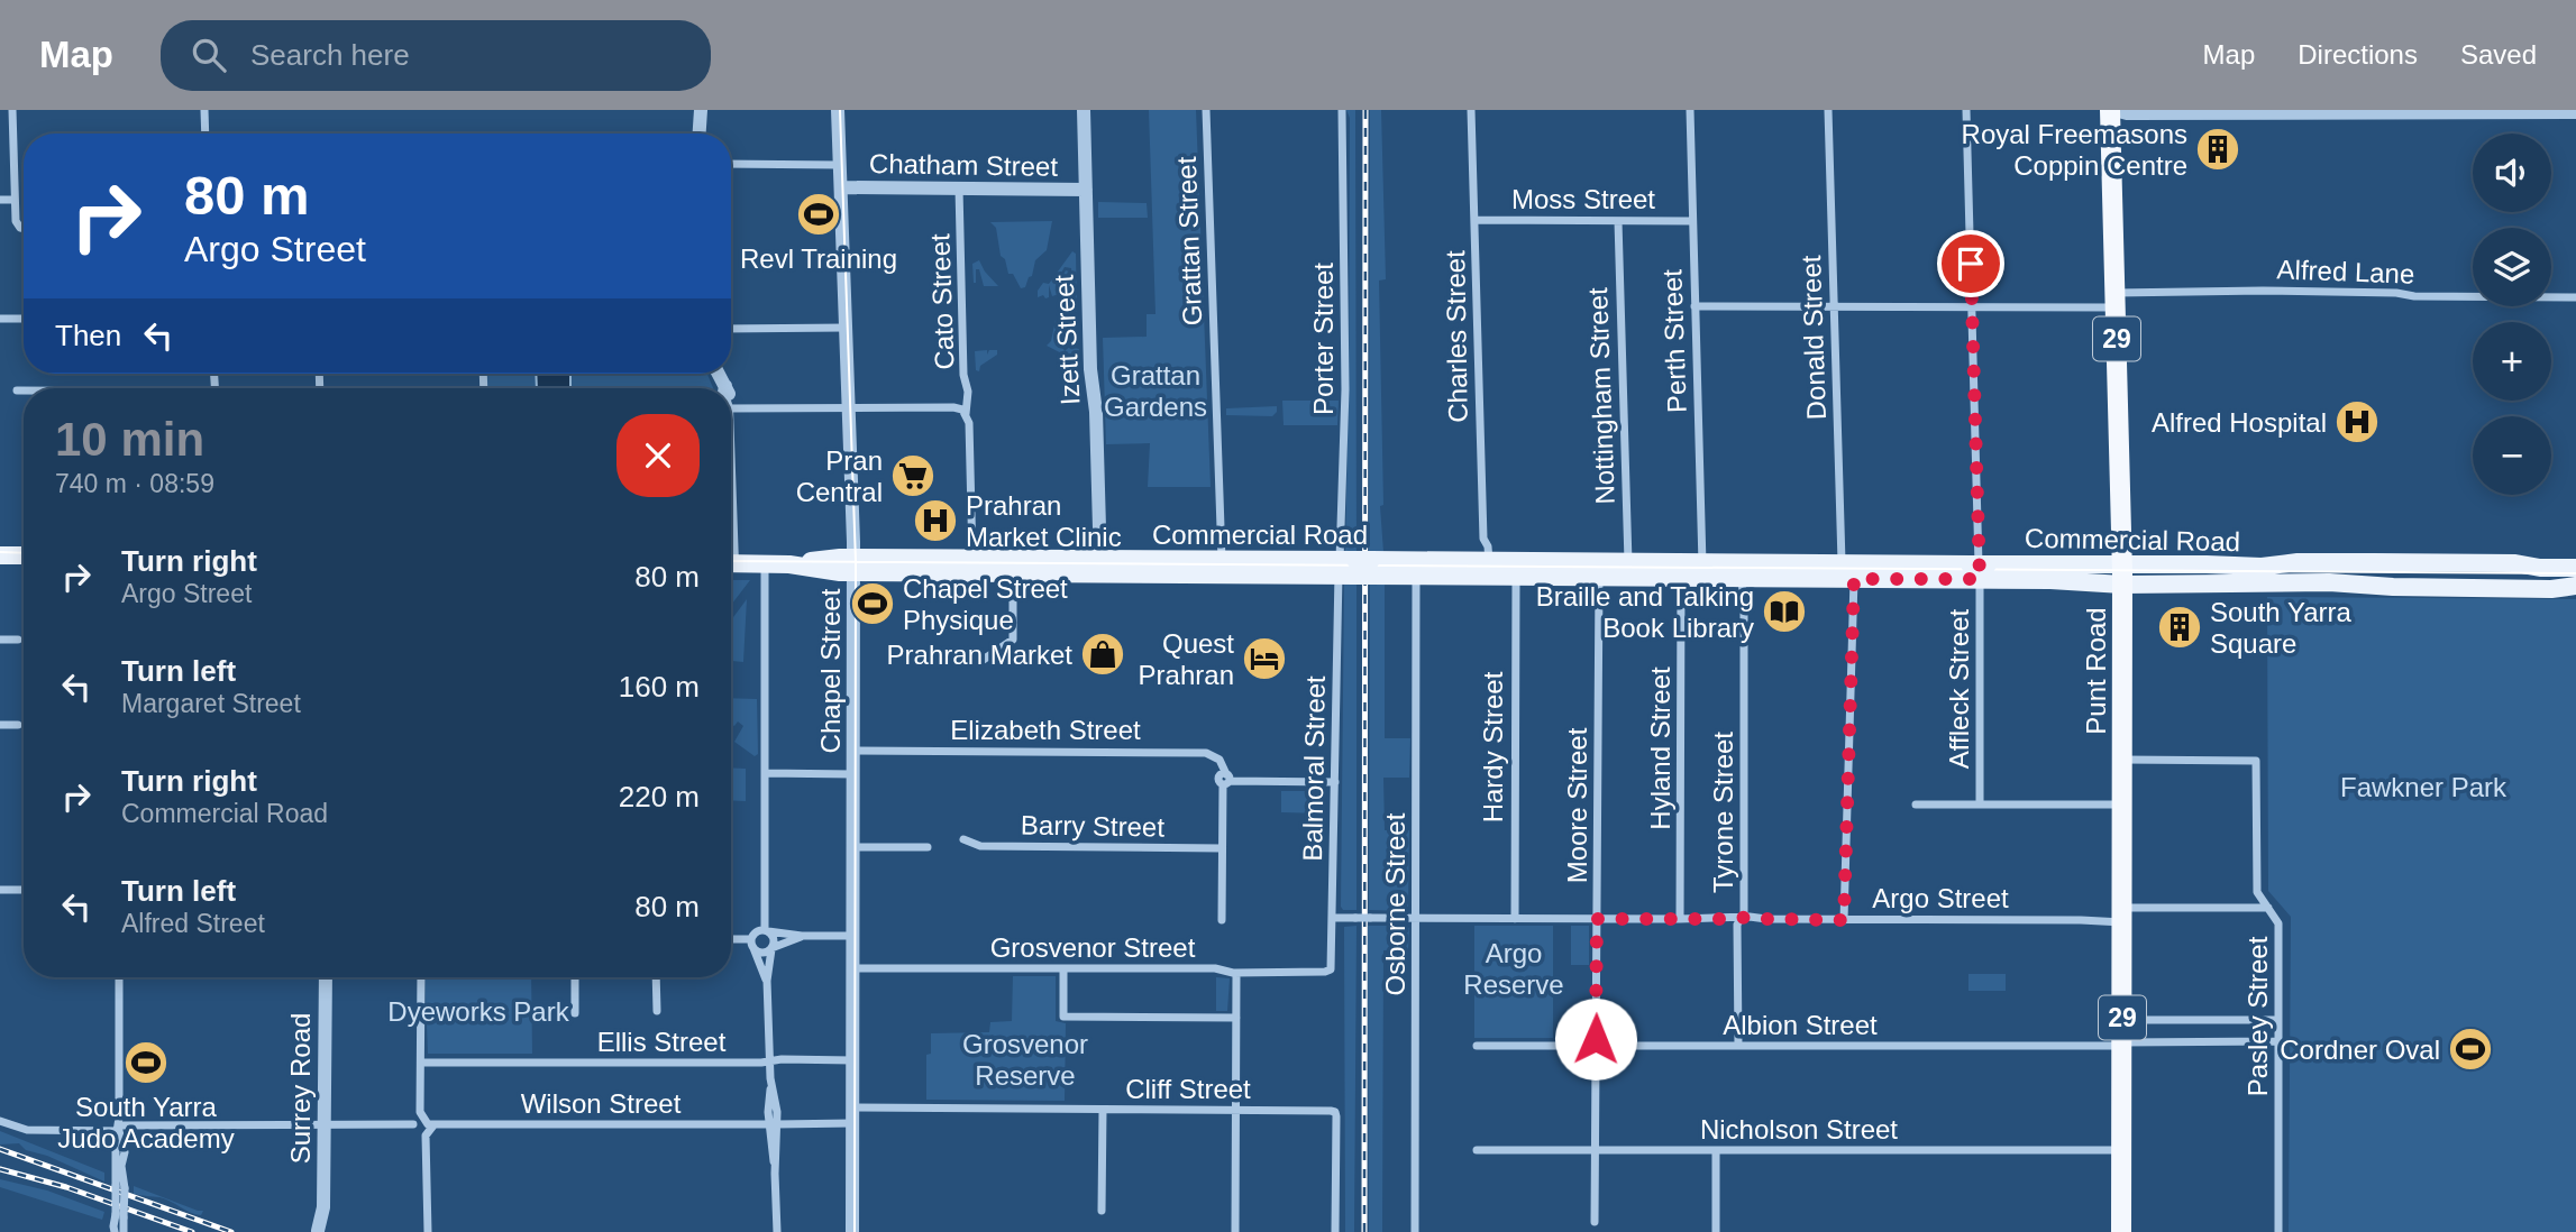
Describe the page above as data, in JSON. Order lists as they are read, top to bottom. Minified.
{"streets":{"highway":["29","Punt Road"],"main road":["Commercial Road"],"street":["Chatham Street","Moss Street","Grattan Street","Alfred Lane","Cato Street","Charles Street","Donald Street","Porter Street","Izett Street","Perth Street","Nottingham Street","Chapel Street","Affleck Street","Elizabeth Street","Hardy Street","Hyland Street","Balmoral Street","Moore Street","Tyrone Street","Barry Street","Argo Street","Osborne Street","Grosvenor Street","Pasley Street","Albion Street","Ellis Street","Surrey Road","Cliff Street","Wilson Street","Nicholson Street"]},"crossings":[["Chatham Street","Cato Street"],["Chatham Street","Izett Street"],["Chatham Street","Chapel Street"],["Moss Street","Charles Street"],["Moss Street","Perth Street"],["Moss Street","Nottingham Street"],["Grattan Street","Commercial Road"],["Alfred Lane","Donald Street"],["Alfred Lane","Perth Street"],["Alfred Lane","Punt Road"],["Alfred Lane","Affleck Street"],["Cato Street","Commercial Road"],["Charles Street","Commercial Road"],["Donald Street","Commercial Road"],["Porter Street","Commercial Road"],["Porter Street","Balmoral Street"],["Izett Street","Commercial Road"],["Perth Street","Commercial Road"],["Nottingham Street","Commercial Road"],["Commercial Road","Chapel Street"],["Commercial Road","Punt Road"],["Commercial Road","Affleck Street"],["Commercial Road","Hardy Street"],["Commercial Road","Hyland Street"],["Commercial Road","Balmoral Street"],["Commercial Road","Moore Street"],["Commercial Road","Tyrone Street"],["Commercial Road","Osborne Street"],["Chapel Street","Elizabeth Street"],["Chapel Street","Grosvenor Street"],["Chapel Street","Ellis Street"],["Chapel Street","Cliff Street"],["Chapel Street","Wilson Street"],["Punt Road","Argo Street"],["Punt Road","Pasley Street"],["Punt Road","Albion Street"],["Punt Road","Nicholson Street"],["Hardy Street","Argo Street"],["Hyland Street","Argo Street"],["Balmoral Street","Argo Street"],["Balmoral Street","Grosvenor Street"],["Moore Street","Argo Street"],["Moore Street","Albion Street"],["Moore Street","Nicholson Street"],["Tyrone Street","Argo Street"],["Tyrone Street","Albion Street"],["Argo Street","Osborne Street"],["Argo Street","Pasley Street"],["Pasley Street","Albion Street"]],"parks":["Grattan Gardens","Fawkner Park","Argo Reserve","Dyeworks Park","Grosvenor Reserve"],"places":{"building":["Royal Freemasons Coppin Centre","South Yarra Square"],"sports":["Revl Training","Chapel Street Physique","Cordner Oval","South Yarra Judo Academy"],"hospital":["Alfred Hospital","Prahran Market Clinic"],"supermarket":["Pran Central"],"library":["Braille and Talking Book Library"],"shop":["Prahran Market"],"hotel":["Quest Prahran"]},"page":{"header":"Map","search":"Search here","nav":["Map","Directions","Saved"],"map_buttons":["+","−"],"turn":["80 m","Argo Street"],"then":"Then","heading":["10 min","740 m · 08:59"],"list":[{"name":"Turn right","note":"Argo Street","value":"80 m"},{"name":"Turn left","note":"Margaret Street","value":"160 m"},{"name":"Turn right","note":"Commercial Road","value":"220 m"},{"name":"Turn left","note":"Alfred Street","value":"80 m"}]}}
